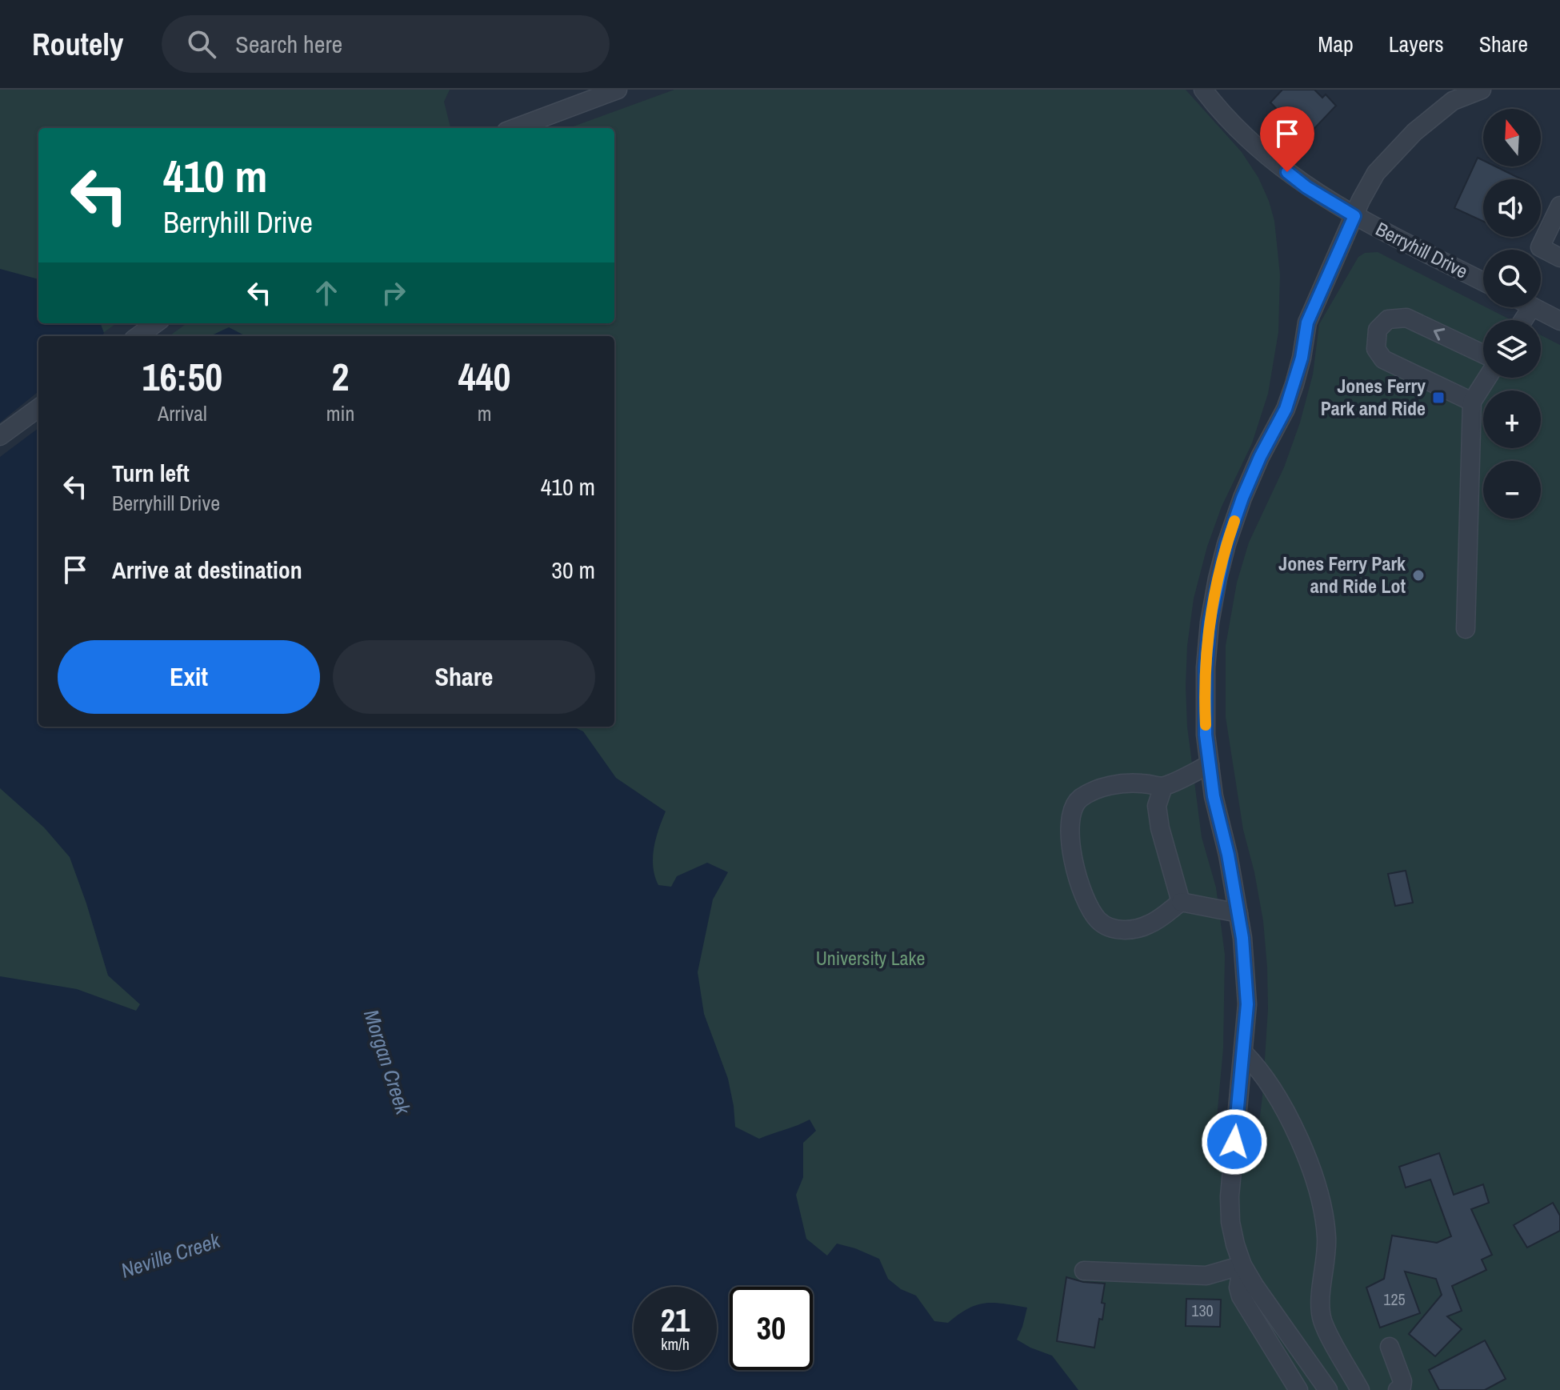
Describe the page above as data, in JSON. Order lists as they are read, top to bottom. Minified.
{"streets":{"street":["Berryhill Drive"]},"water":["Morgan Creek","Neville Creek"],"parks":["University Lake"],"places":{"transit":["Jones Ferry Park and Ride"],"other":["Jones Ferry Park and Ride Lot"]},"house_numbers":["125","130"],"north":"top","page":{"header":"Routely","search":"Search here","nav":["Map","Layers","Share"],"map_buttons":["+","−"],"turn":["410 m","Berryhill Drive"],"eta":["16:50","Arrival","2","min","440","m"],"list":[{"name":"Turn left","note":"Berryhill Drive","value":"410 m"},{"name":"Arrive at destination","value":"30 m"}],"buttons":["Exit","Share"],"speed":"21 km/h","limit":"30"}}
